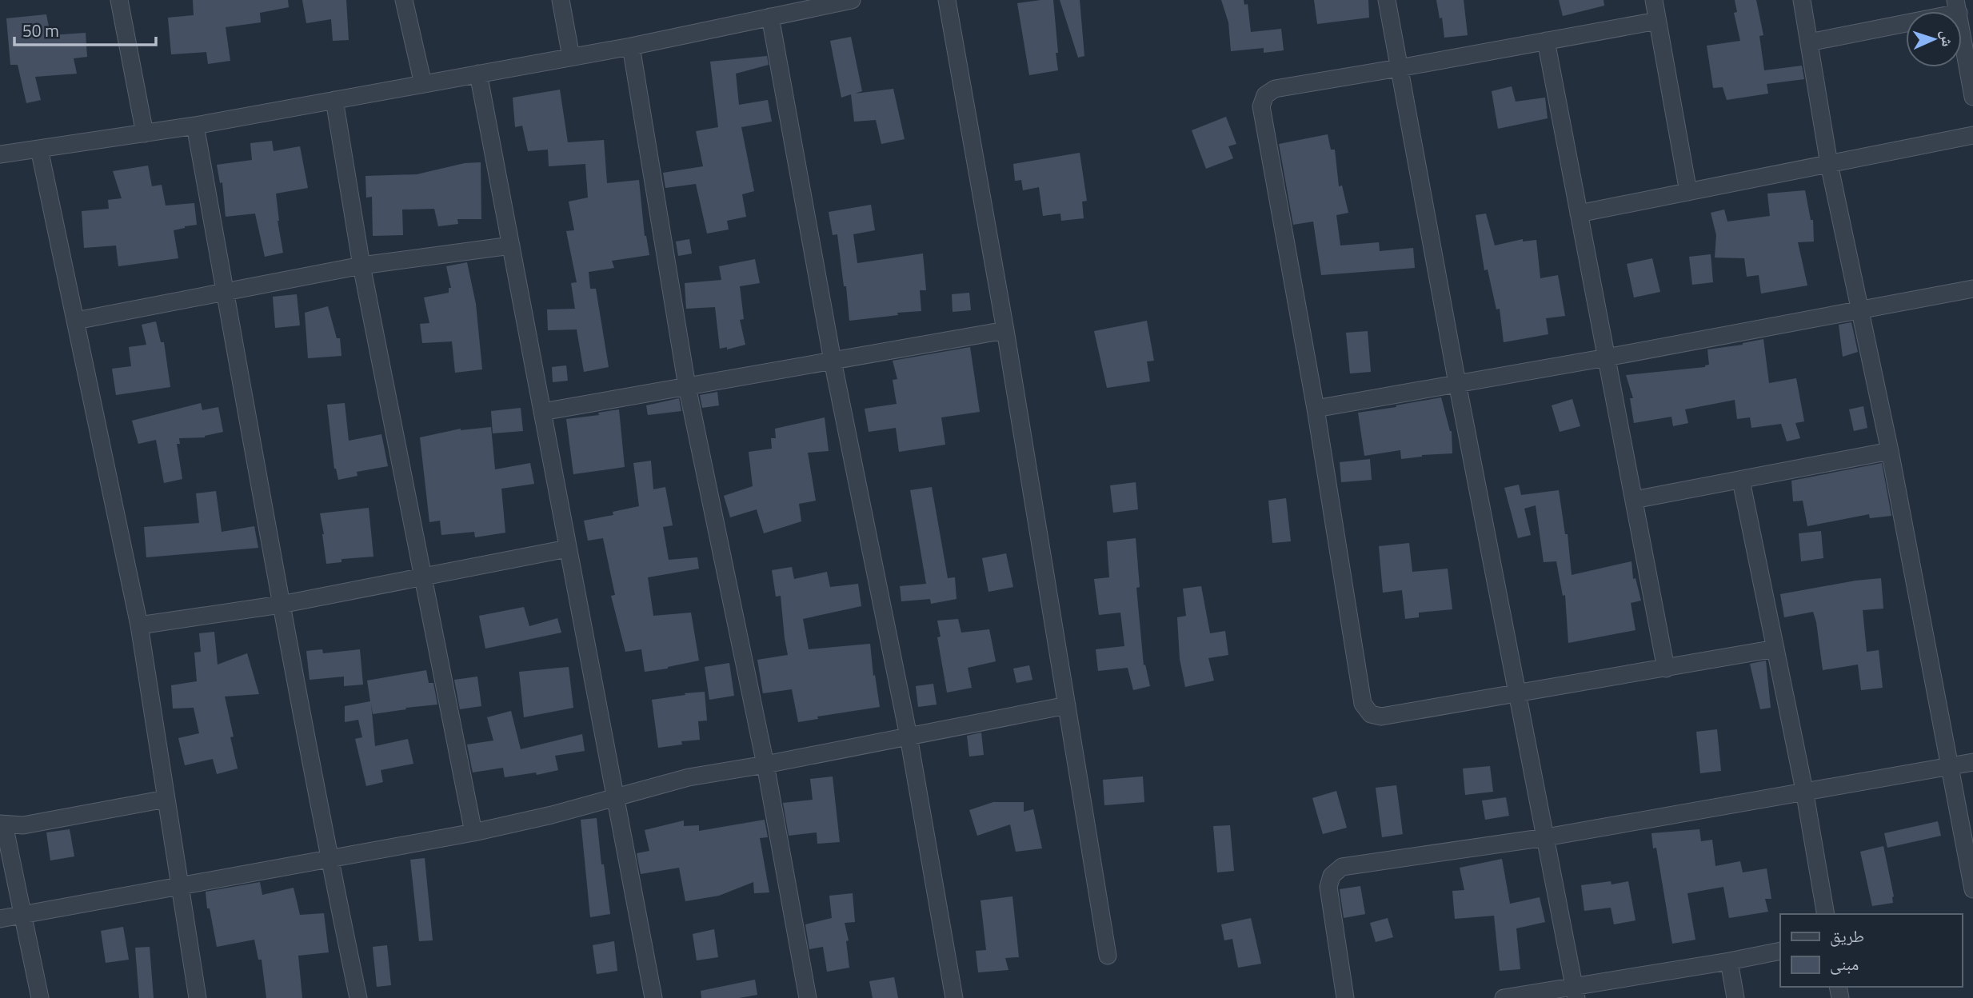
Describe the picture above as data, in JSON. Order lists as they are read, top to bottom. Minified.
{"legend":["طريق","مبنى"],"scale_bar":"50 m","north":"right"}
